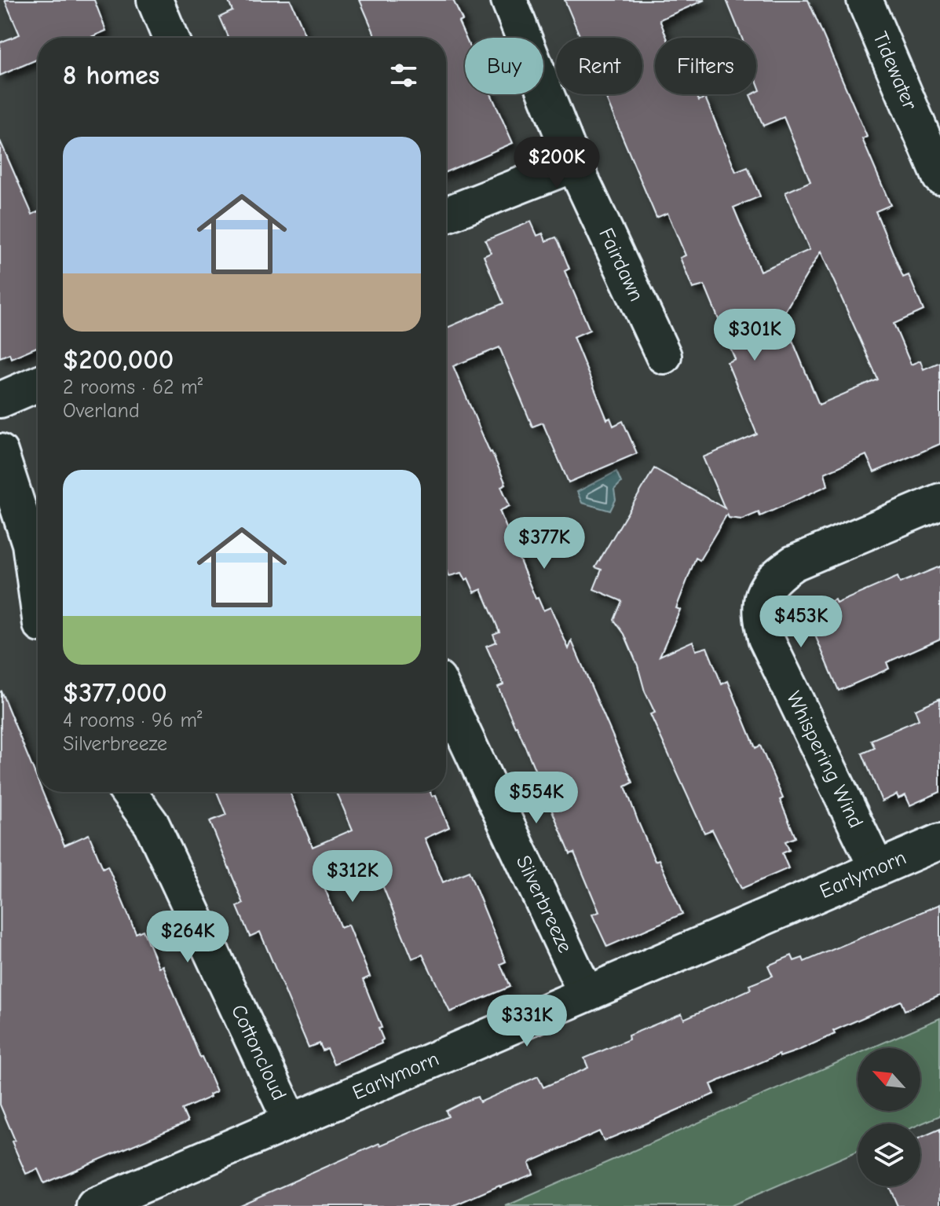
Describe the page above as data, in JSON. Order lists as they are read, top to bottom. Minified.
{"streets":{"street":["Tidewater","Fairdawn","Whispering Wind","Earlymorn","Silverbreeze","Cottoncloud"]},"crossings":[["Whispering Wind","Earlymorn"],["Earlymorn","Silverbreeze"],["Earlymorn","Cottoncloud"]],"north":"top left","page":{"chip":["Buy","Rent","Filters"],"heading":"8 homes","list":[{"name":"$200,000","note":"2 rooms · 62 m² · Overland"},{"name":"$377,000","note":"4 rooms · 96 m² · Silverbreeze"}],"price":["$200K","$301K","$377K","$453K","$554K","$312K","$264K","$331K"]}}
